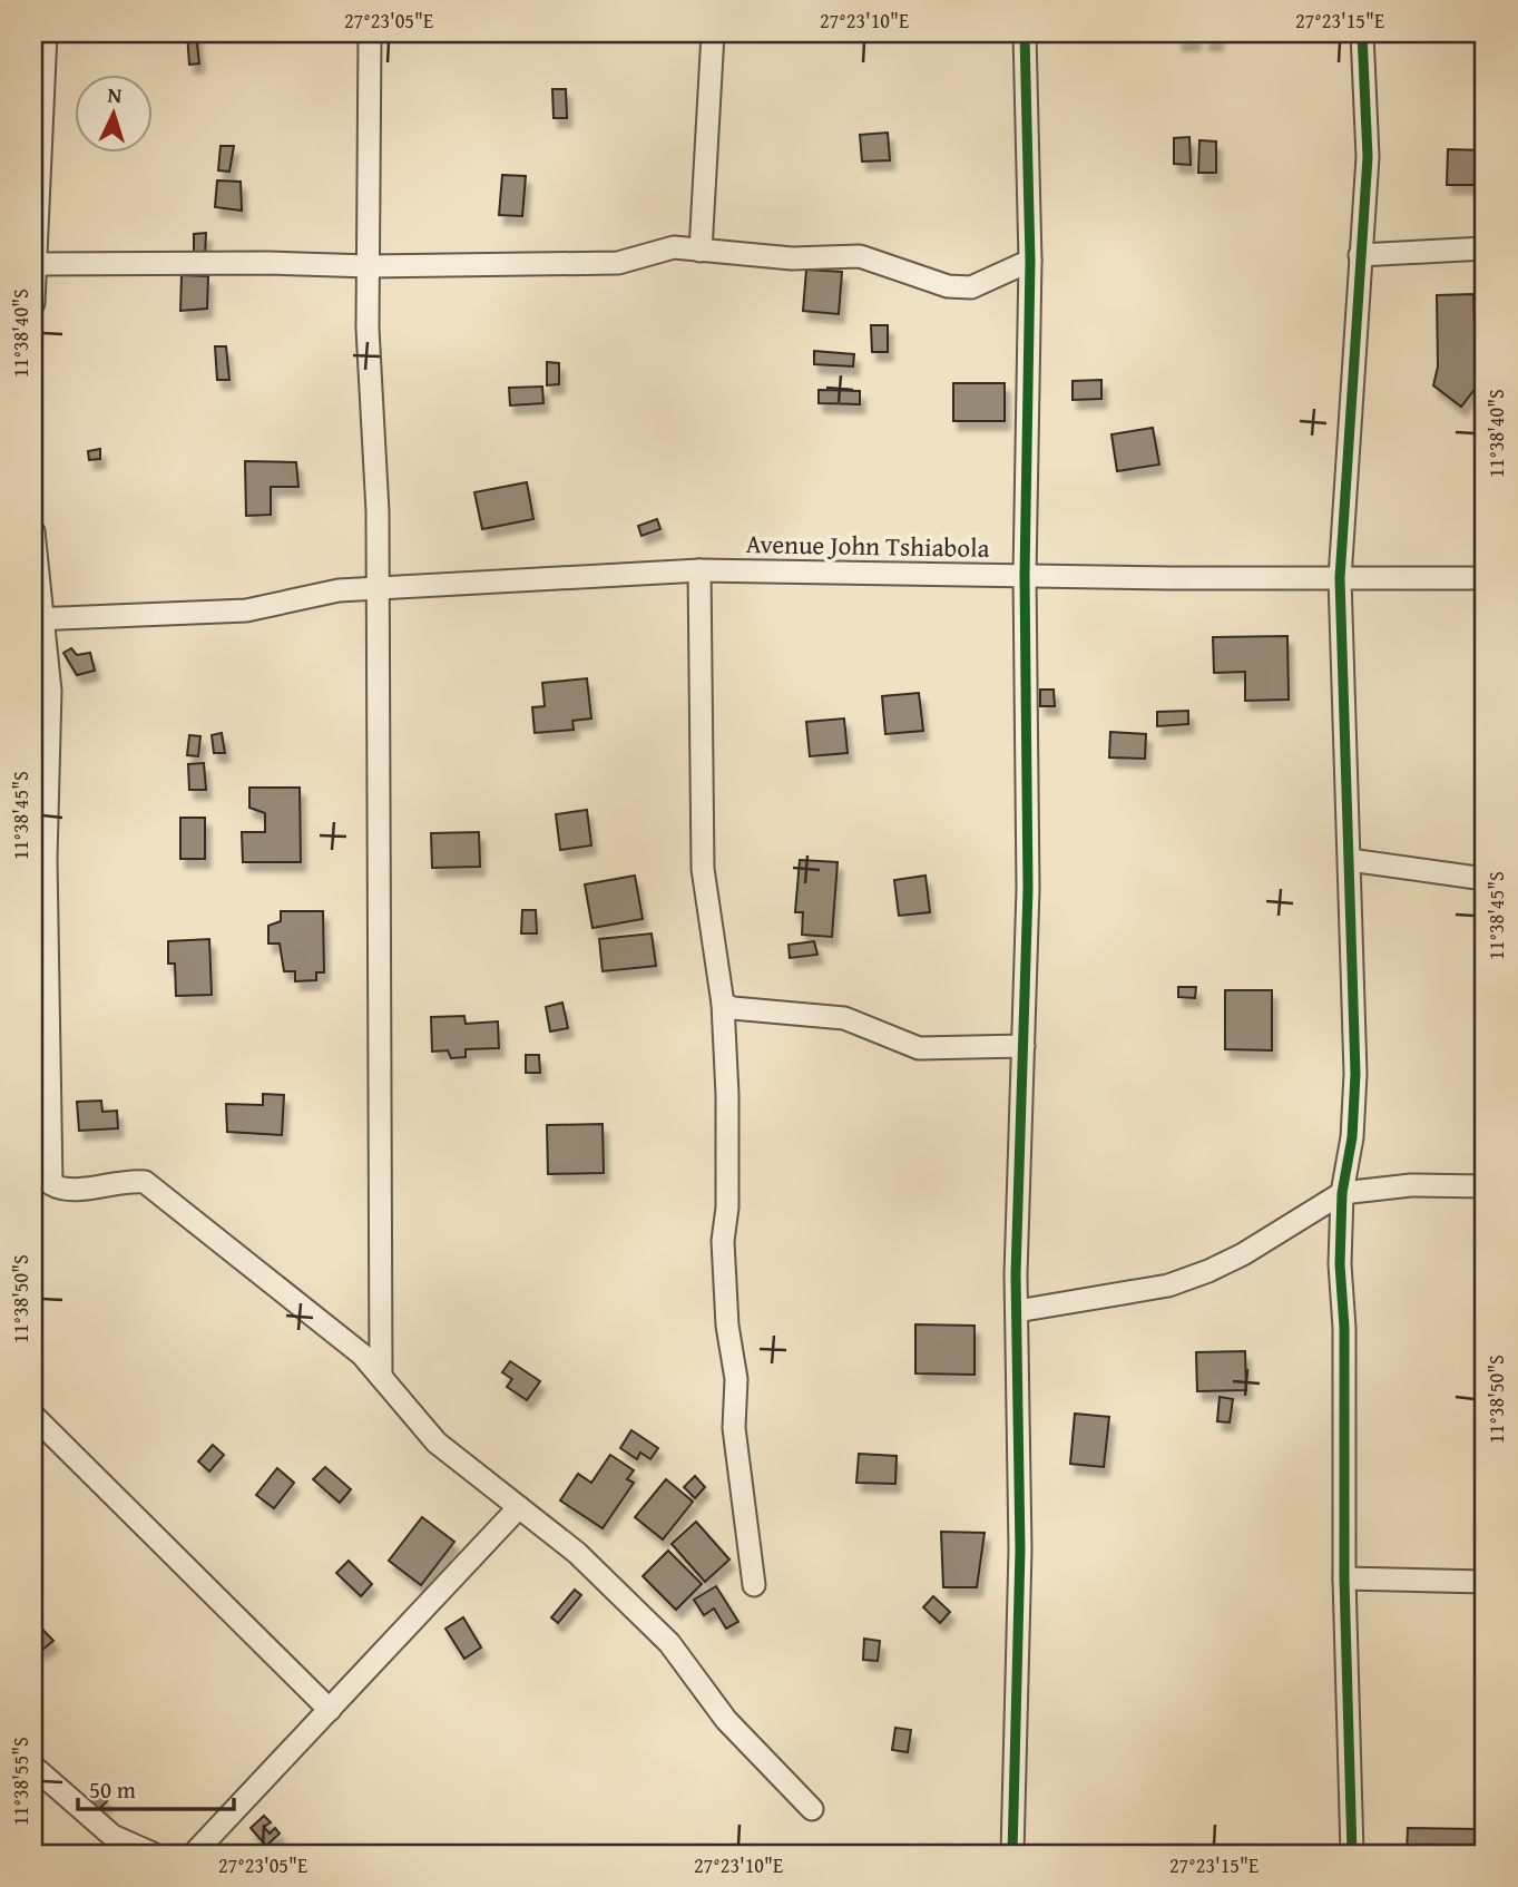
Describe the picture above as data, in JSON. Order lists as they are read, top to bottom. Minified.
{"streets":{"street":["Avenue John Tshiabola"]},"scale_bar":"50 m","north":"top","coordinates":["27°23'05\"E","27°23'10\"E","27°23'15\"E","11°38'40\"S","11°38'45\"S","11°38'50\"S","11°38'55\"S"]}
